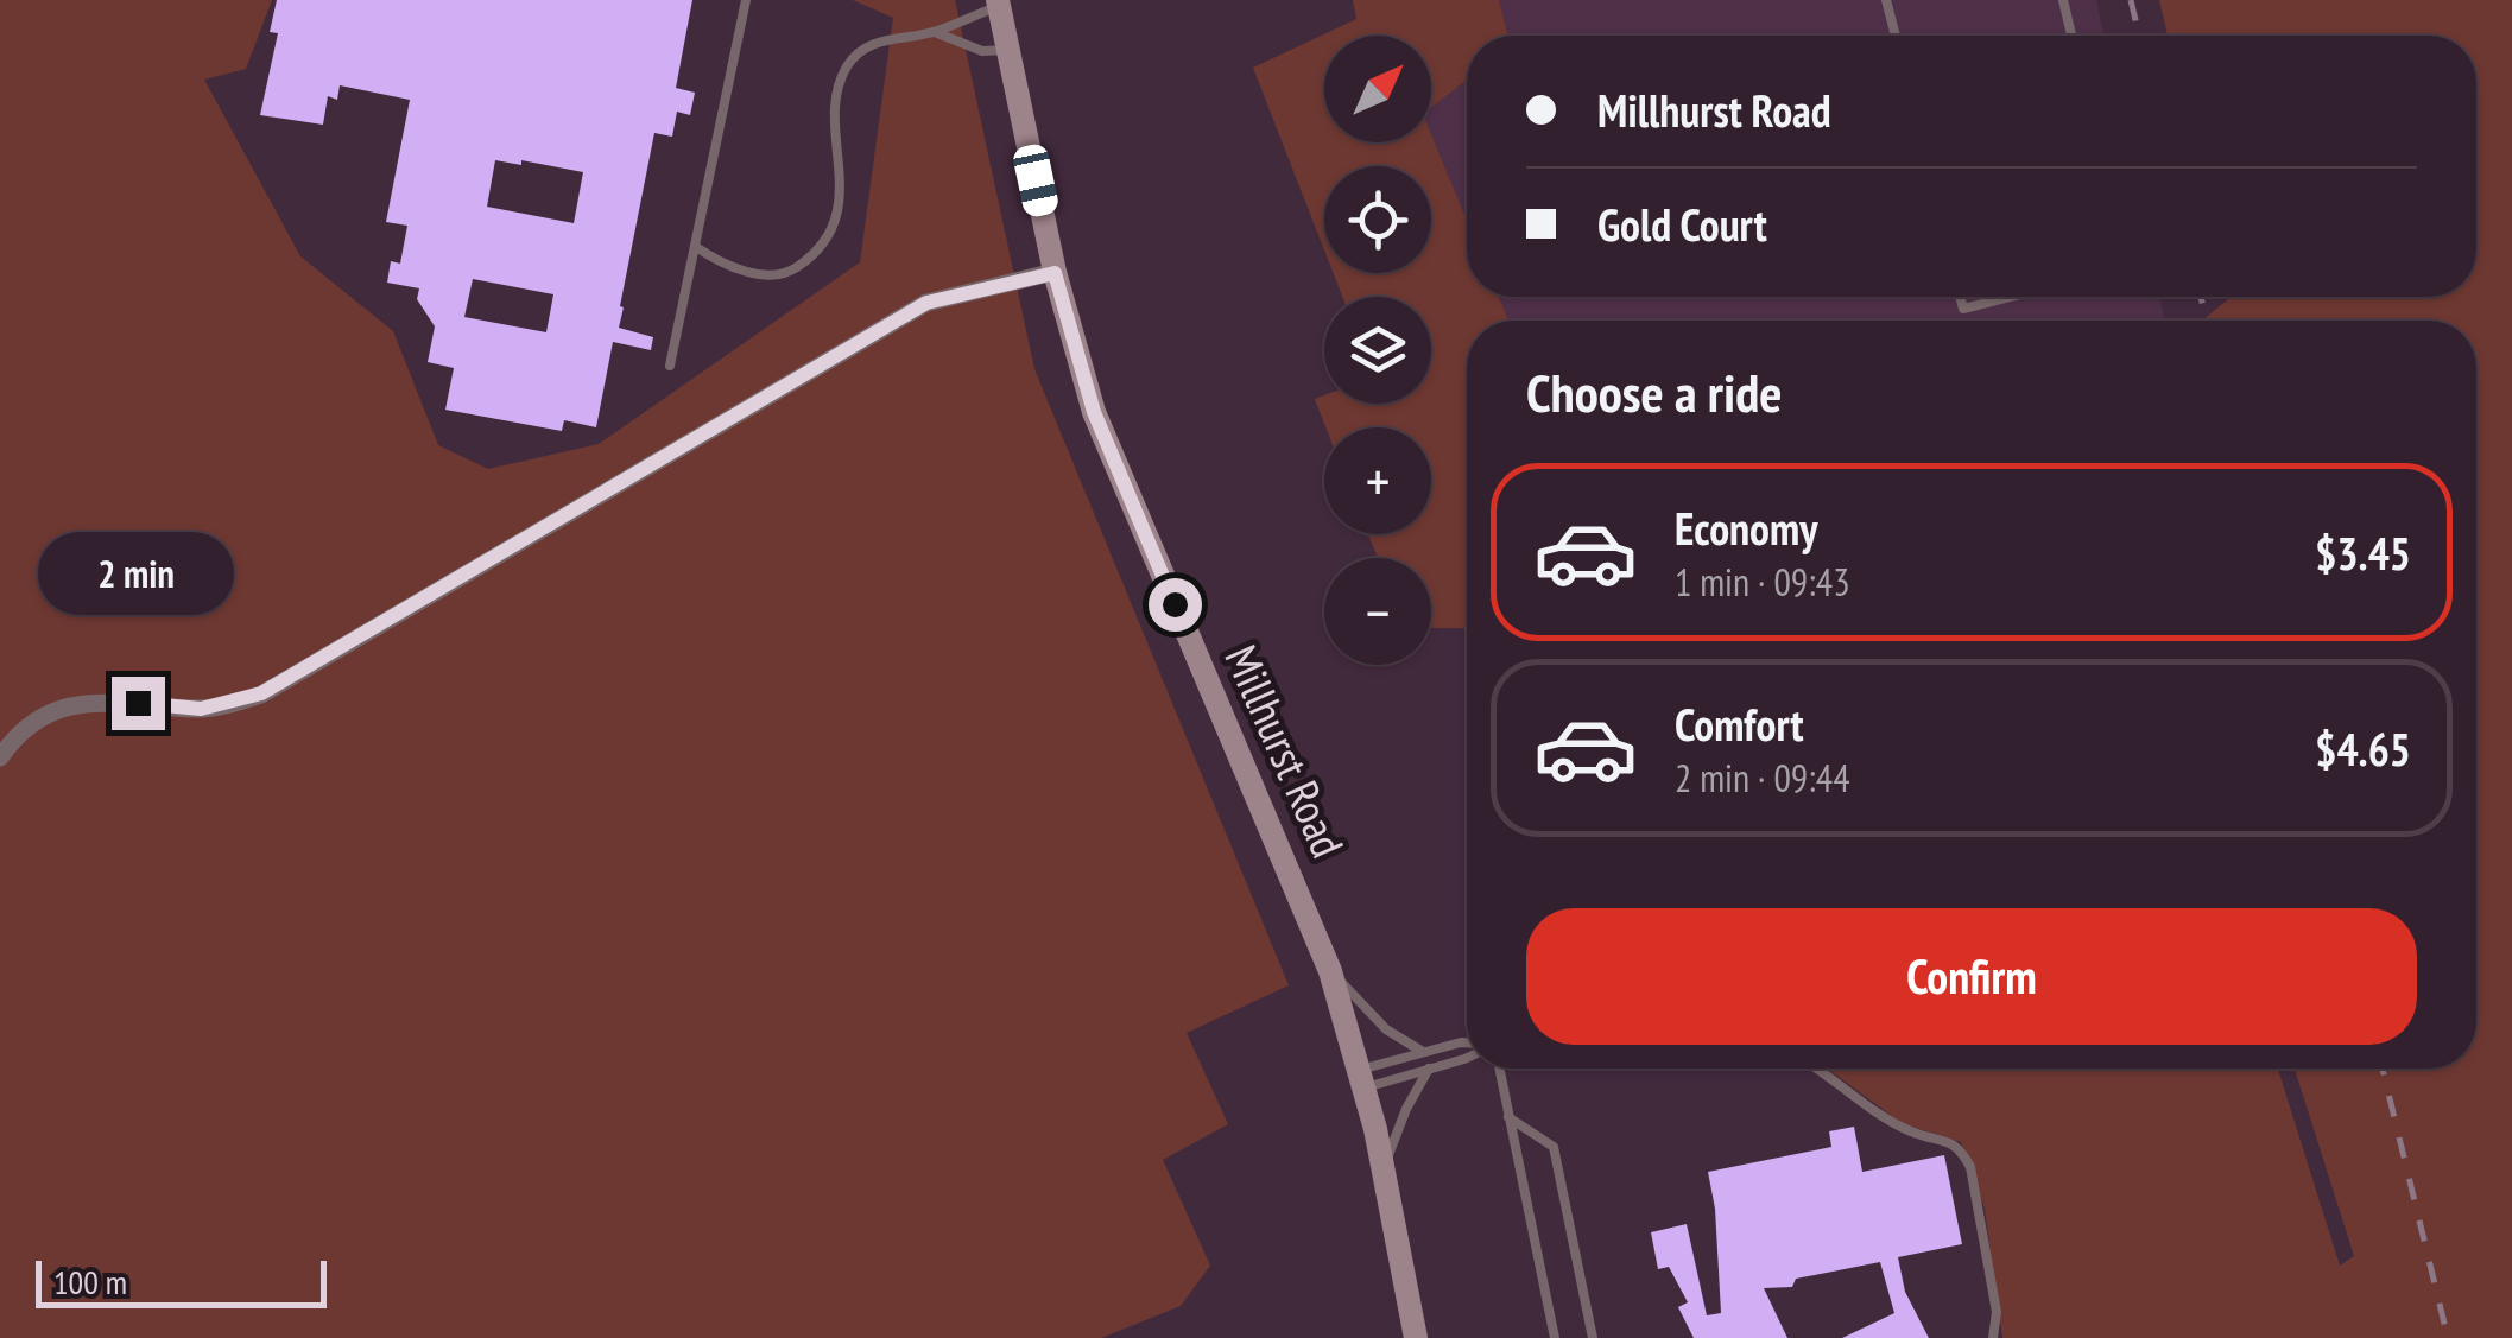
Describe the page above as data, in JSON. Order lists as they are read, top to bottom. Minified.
{"streets":{"street":["Millhurst Road"]},"scale_bar":"100 m","north":"top right","page":{"map_buttons":["+","−"],"banner":["Millhurst Road","Gold Court"],"heading":"Choose a ride","list":[{"name":"Economy","note":"1 min · 09:43","value":"$3.45"},{"name":"Comfort","note":"2 min · 09:44","value":"$4.65"}],"bubble":"2 min","buttons":"Confirm","scale":"100 m"}}
